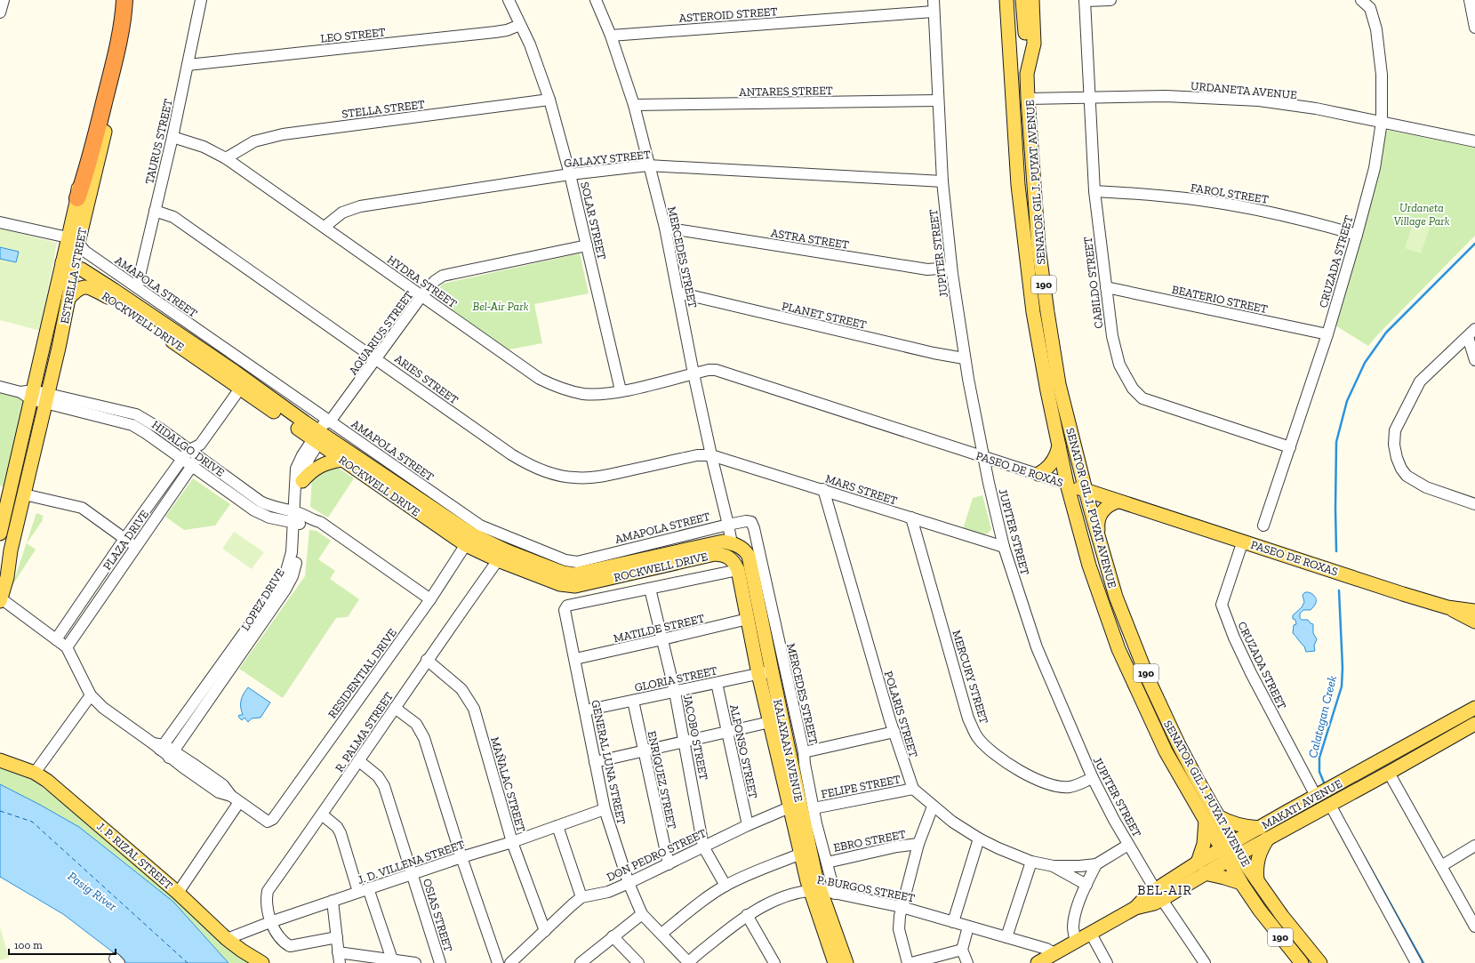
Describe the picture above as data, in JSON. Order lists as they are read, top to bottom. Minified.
{"streets":{"main road":["SENATOR GIL J. PUYAT AVENUE","ESTRELLA STREET","190","ROCKWELL DRIVE","PASEO DE ROXAS","KALAYAAN AVENUE","MAKATI AVENUE","J. P. RIZAL STREET"],"street":["ASTEROID STREET","LEO STREET","URDANETA AVENUE","ANTARES STREET","STELLA STREET","TAURUS STREET","GALAXY STREET","FAROL STREET","SOLAR STREET","ASTRA STREET","JUPITER STREET","MERCEDES STREET","CRUZADA STREET","HYDRA STREET","CABILDO STREET","AMAPOLA STREET","BEATERIO STREET","PLANET STREET","AQUARIUS STREET","ARIES STREET","HIDALGO DRIVE","MARS STREET","PLAZA DRIVE","LOPEZ DRIVE","MATILDE STREET","RESIDENTIAL DRIVE","MERCURY STREET","GLORIA STREET","POLARIS STREET","R. PALMA STREET","JACOBO STREET","ALFONSO STREET","GENERAL LUNA STREET","ENRIQUEZ STREET","MAÑALAC STREET","FELIPE STREET","EBRO STREET","DON PEDRO STREET","J. D. VILLENA STREET","P. BURGOS STREET","OSIAS STREET"]},"crossings":[["ASTEROID STREET","JUPITER STREET"],["ASTEROID STREET","MERCEDES STREET"],["LEO STREET","TAURUS STREET"],["LEO STREET","SOLAR STREET"],["URDANETA AVENUE","SENATOR GIL J. PUYAT AVENUE"],["URDANETA AVENUE","CRUZADA STREET"],["URDANETA AVENUE","CABILDO STREET"],["ANTARES STREET","JUPITER STREET"],["ANTARES STREET","MERCEDES STREET"],["STELLA STREET","SOLAR STREET"],["STELLA STREET","HYDRA STREET"],["TAURUS STREET","HYDRA STREET"],["TAURUS STREET","AMAPOLA STREET"],["TAURUS STREET","ARIES STREET"],["GALAXY STREET","SOLAR STREET"],["GALAXY STREET","JUPITER STREET"],["GALAXY STREET","MERCEDES STREET"],["GALAXY STREET","HYDRA STREET"],["SENATOR GIL J. PUYAT AVENUE","PASEO DE ROXAS"],["SENATOR GIL J. PUYAT AVENUE","MAKATI AVENUE"],["FAROL STREET","CRUZADA STREET"],["FAROL STREET","CABILDO STREET"],["SOLAR STREET","HYDRA STREET"],["SOLAR STREET","AQUARIUS STREET"],["ASTRA STREET","JUPITER STREET"],["ASTRA STREET","MERCEDES STREET"],["JUPITER STREET","PLANET STREET"],["JUPITER STREET","PASEO DE ROXAS"],["JUPITER STREET","MARS STREET"],["JUPITER STREET","MERCURY STREET"],["JUPITER STREET","POLARIS STREET"],["JUPITER STREET","MAKATI AVENUE"],["MERCEDES STREET","HYDRA STREET"],["MERCEDES STREET","AMAPOLA STREET"],["MERCEDES STREET","PLANET STREET"],["MERCEDES STREET","ROCKWELL DRIVE"],["MERCEDES STREET","ARIES STREET"],["MERCEDES STREET","PASEO DE ROXAS"],["MERCEDES STREET","MARS STREET"],["MERCEDES STREET","KALAYAAN AVENUE"],["MERCEDES STREET","FELIPE STREET"],["MERCEDES STREET","EBRO STREET"],["MERCEDES STREET","P. BURGOS STREET"],["CRUZADA STREET","CABILDO STREET"],["CRUZADA STREET","BEATERIO STREET"],["CRUZADA STREET","PASEO DE ROXAS"],["CRUZADA STREET","MAKATI AVENUE"],["ESTRELLA STREET","AMAPOLA STREET"],["ESTRELLA STREET","ROCKWELL DRIVE"],["ESTRELLA STREET","HIDALGO DRIVE"],["HYDRA STREET","AQUARIUS STREET"],["HYDRA STREET","PASEO DE ROXAS"],["CABILDO STREET","BEATERIO STREET"],["AMAPOLA STREET","AQUARIUS STREET"],["ROCKWELL DRIVE","AQUARIUS STREET"],["ROCKWELL DRIVE","PLAZA DRIVE"],["ROCKWELL DRIVE","LOPEZ DRIVE"],["ROCKWELL DRIVE","RESIDENTIAL DRIVE"],["ROCKWELL DRIVE","R. PALMA STREET"],["ROCKWELL DRIVE","KALAYAAN AVENUE"],["AQUARIUS STREET","ARIES STREET"],["AQUARIUS STREET","LOPEZ DRIVE"],["ARIES STREET","MARS STREET"],["HIDALGO DRIVE","PLAZA DRIVE"],["HIDALGO DRIVE","LOPEZ DRIVE"],["MARS STREET","MERCURY STREET"],["MARS STREET","POLARIS STREET"],["MATILDE STREET","JACOBO STREET"],["MATILDE STREET","KALAYAAN AVENUE"],["MATILDE STREET","GENERAL LUNA STREET"],["GLORIA STREET","JACOBO STREET"],["GLORIA STREET","KALAYAAN AVENUE"],["GLORIA STREET","ALFONSO STREET"],["GLORIA STREET","GENERAL LUNA STREET"],["GLORIA STREET","ENRIQUEZ STREET"],["POLARIS STREET","FELIPE STREET"],["R. PALMA STREET","MAÑALAC STREET"],["R. PALMA STREET","J. D. VILLENA STREET"],["R. PALMA STREET","OSIAS STREET"],["JACOBO STREET","GENERAL LUNA STREET"],["JACOBO STREET","DON PEDRO STREET"],["KALAYAAN AVENUE","DON PEDRO STREET"],["KALAYAAN AVENUE","P. BURGOS STREET"],["ALFONSO STREET","DON PEDRO STREET"],["GENERAL LUNA STREET","DON PEDRO STREET"],["GENERAL LUNA STREET","J. D. VILLENA STREET"],["GENERAL LUNA STREET","P. BURGOS STREET"],["ENRIQUEZ STREET","DON PEDRO STREET"],["MAÑALAC STREET","DON PEDRO STREET"],["MAÑALAC STREET","J. D. VILLENA STREET"],["MAKATI AVENUE","P. BURGOS STREET"],["J. P. RIZAL STREET","J. D. VILLENA STREET"],["J. D. VILLENA STREET","OSIAS STREET"]],"districts":["BEL-AIR"],"water":["Calatagan Creek","Pasig River"],"parks":["Urdaneta Village Park","Bel-Air Park"],"scale_bar":"100 m"}
